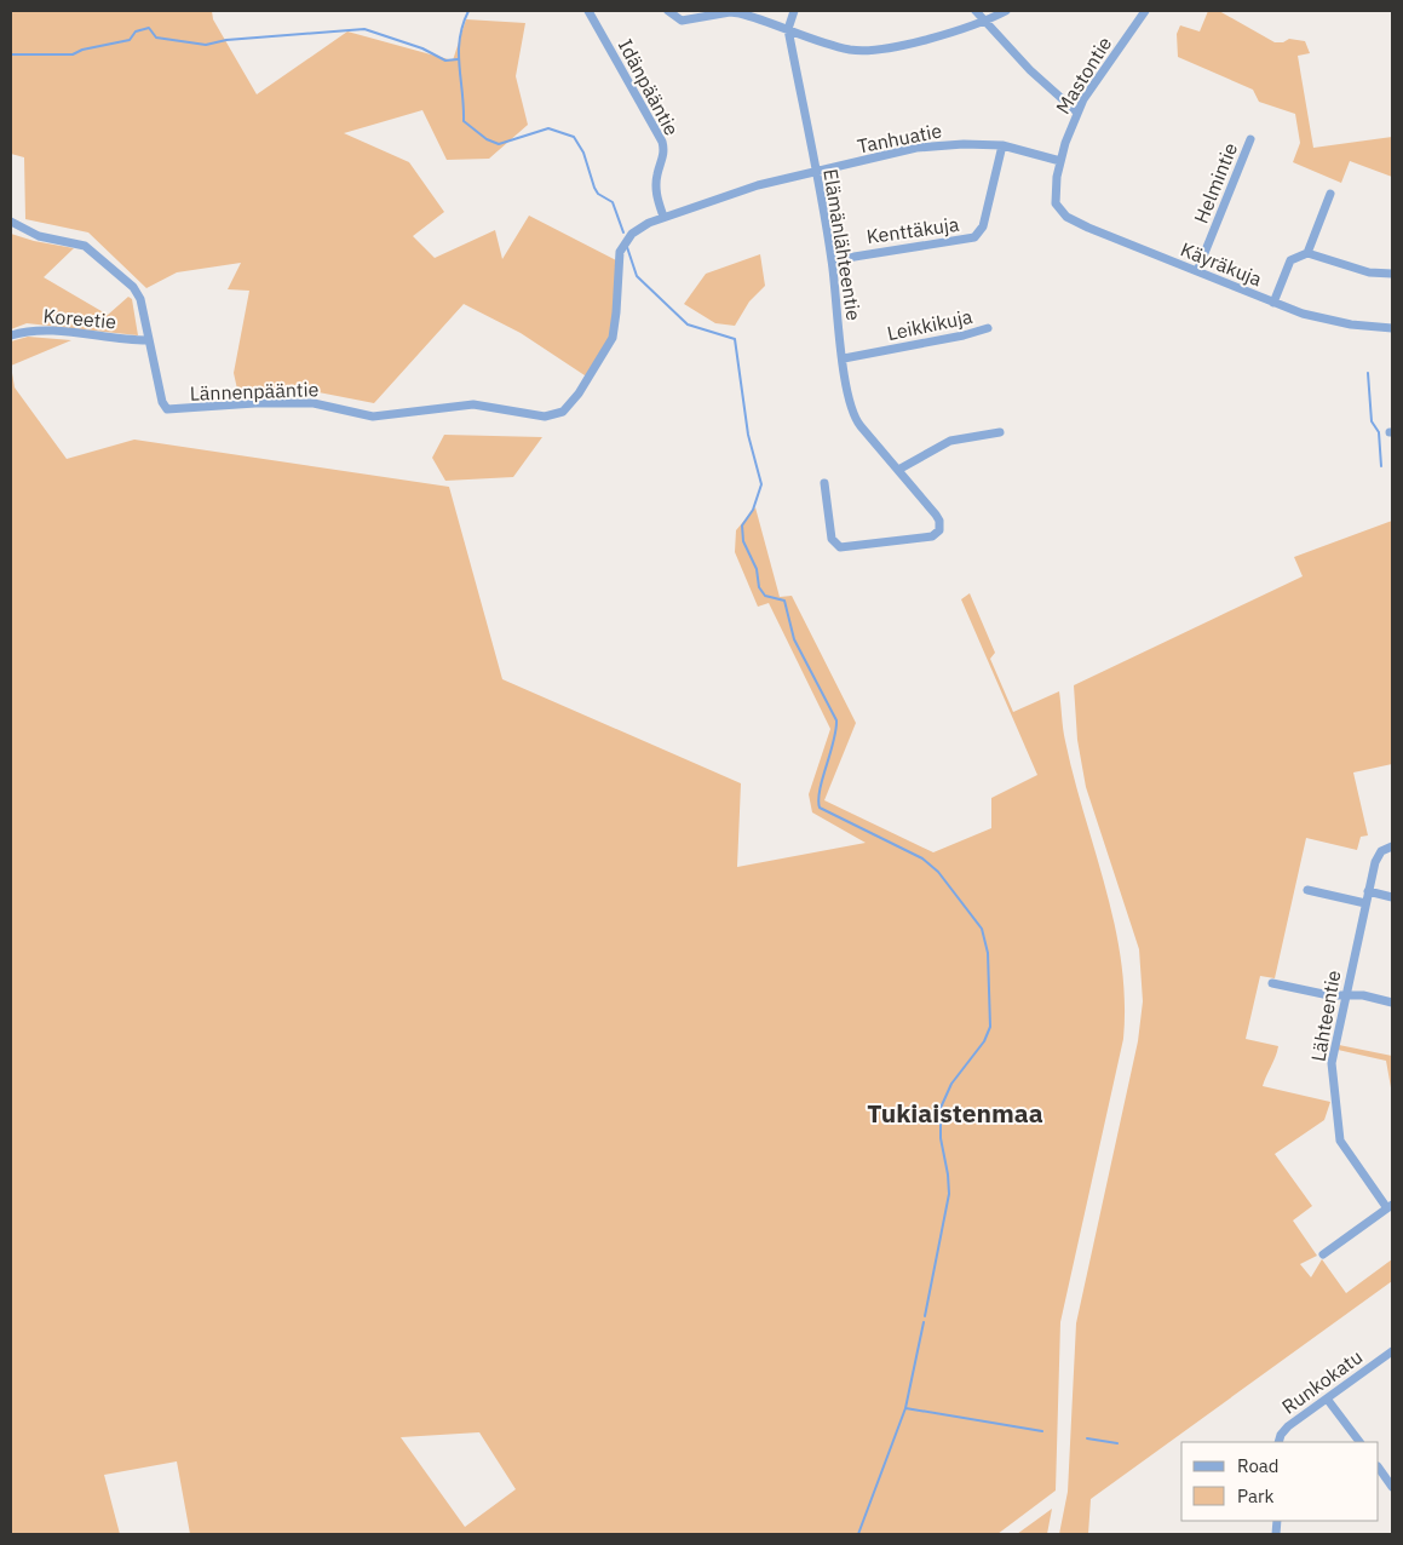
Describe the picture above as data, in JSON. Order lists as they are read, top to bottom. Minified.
{"streets":{"street":["Mastontie","Idänpääntie","Tanhuatie","Helmintie","Kenttäkuja","Elämänlähteentie","Käyräkuja","Koreetie","Leikkikuja","Lännenpääntie","Lähteentie","Runkokatu"]},"crossings":[["Mastontie","Tanhuatie"],["Mastontie","Käyräkuja"],["Idänpääntie","Tanhuatie"],["Tanhuatie","Kenttäkuja"],["Tanhuatie","Elämänlähteentie"],["Tanhuatie","Lännenpääntie"],["Helmintie","Käyräkuja"],["Kenttäkuja","Elämänlähteentie"],["Elämänlähteentie","Leikkikuja"],["Koreetie","Lännenpääntie"]],"districts":["Tukiaistenmaa"],"legend":["Road","Park"]}
